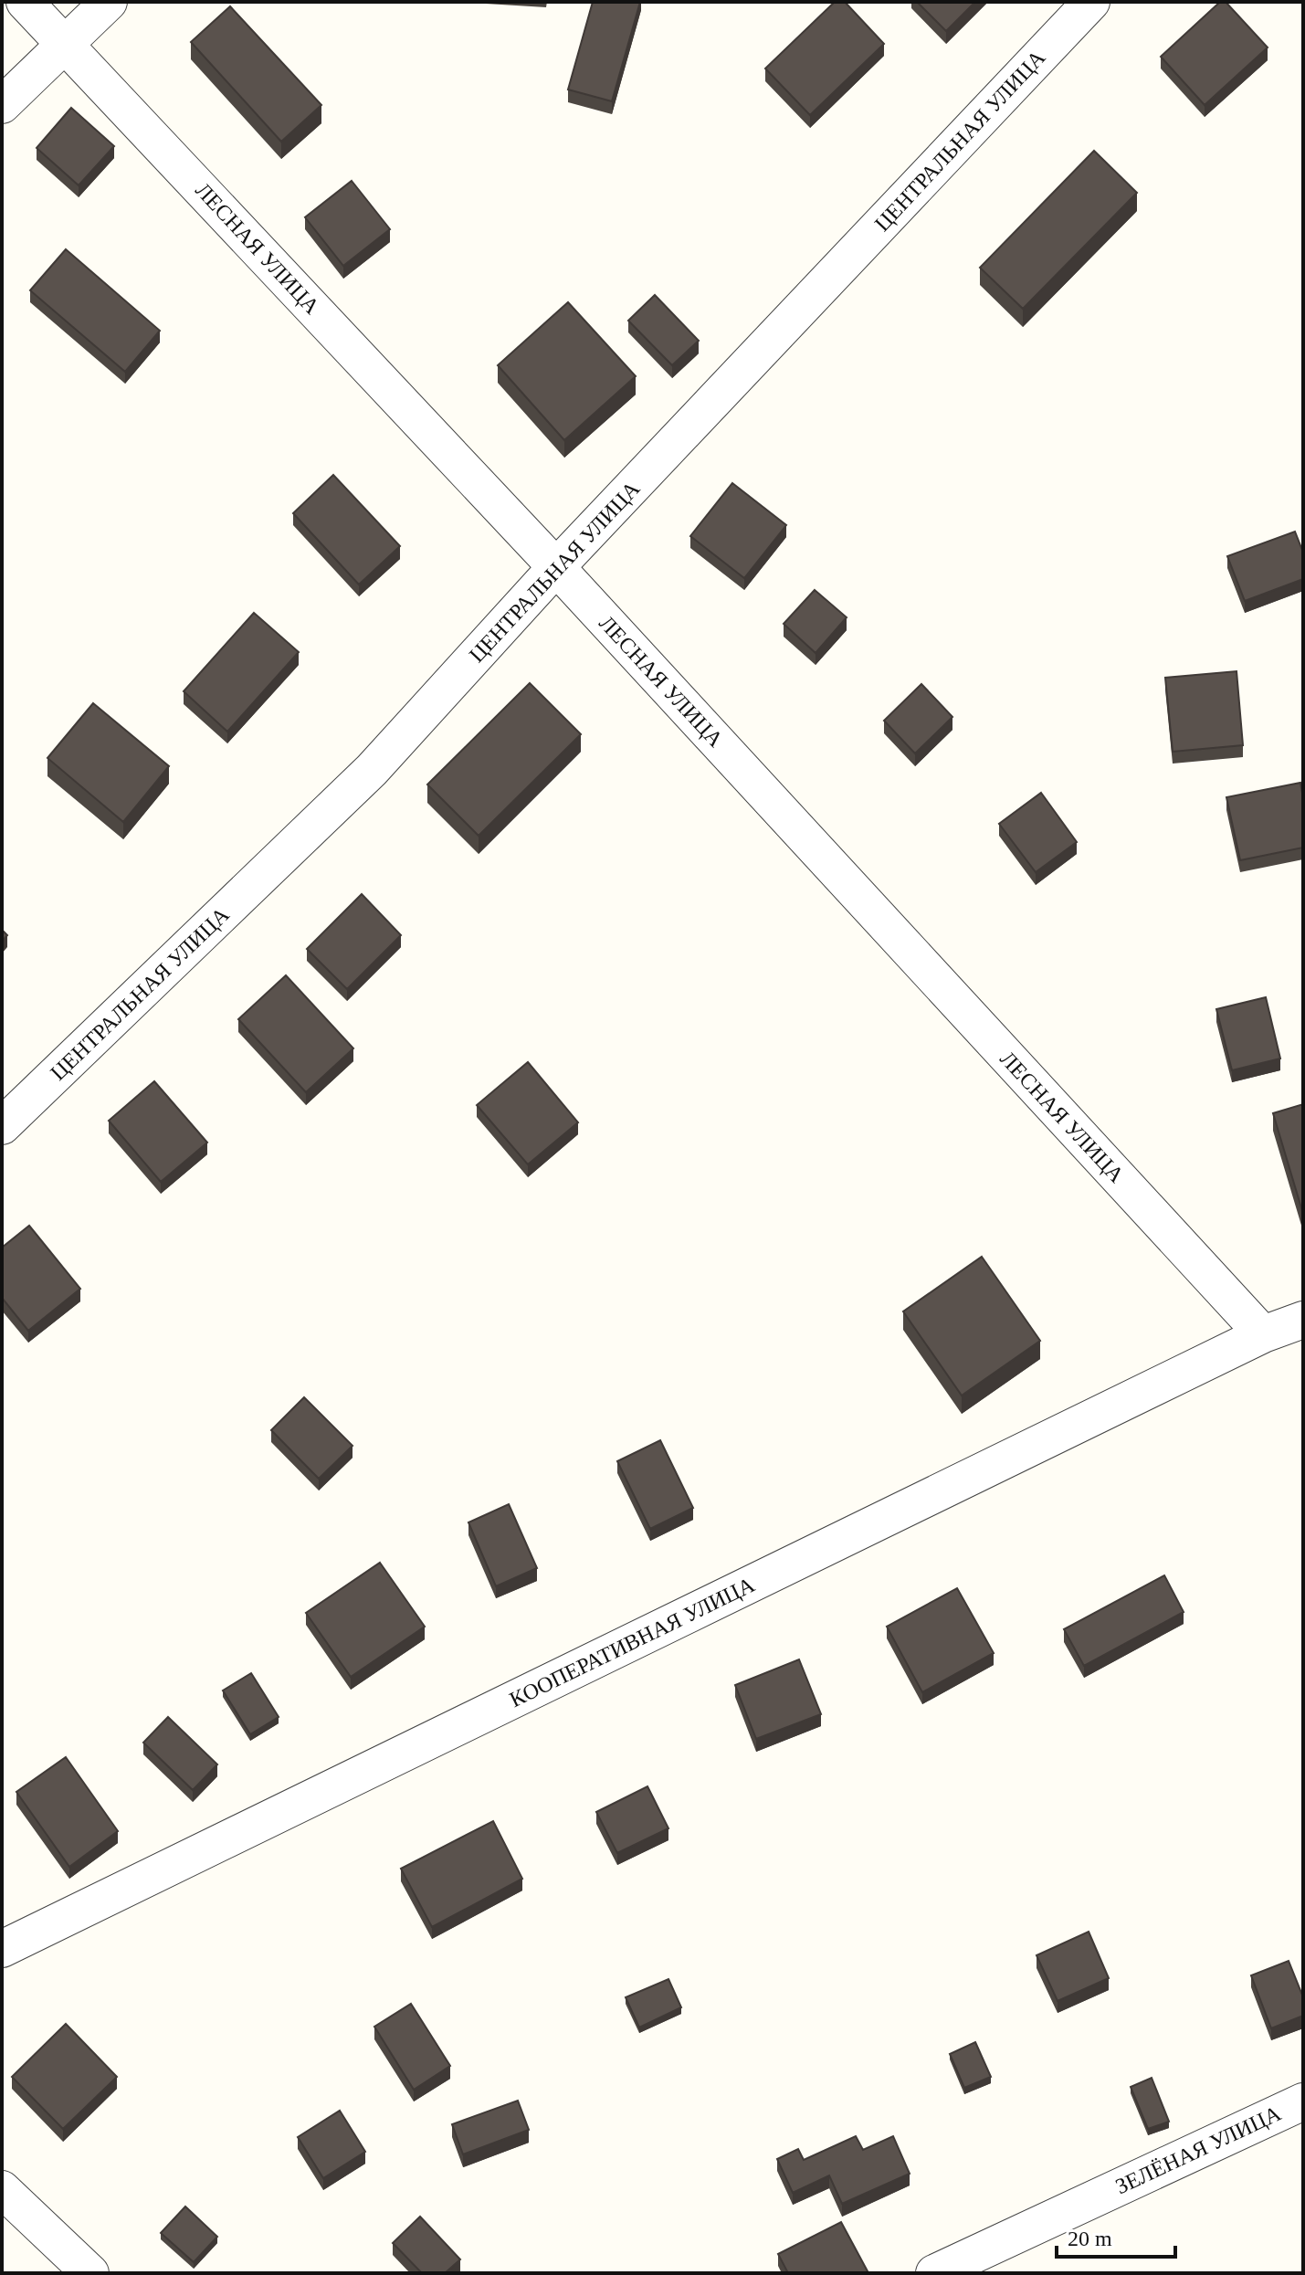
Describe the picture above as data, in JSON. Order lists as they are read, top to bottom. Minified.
{"streets":{"street":["ЦЕНТРАЛЬНАЯ УЛИЦА","ЛЕСНАЯ УЛИЦА","КООПЕРАТИВНАЯ УЛИЦА","ЗЕЛЁНАЯ УЛИЦА"]},"crossings":[["ЦЕНТРАЛЬНАЯ УЛИЦА","ЛЕСНАЯ УЛИЦА"],["ЛЕСНАЯ УЛИЦА","КООПЕРАТИВНАЯ УЛИЦА"]],"scale_bar":"20 m"}
